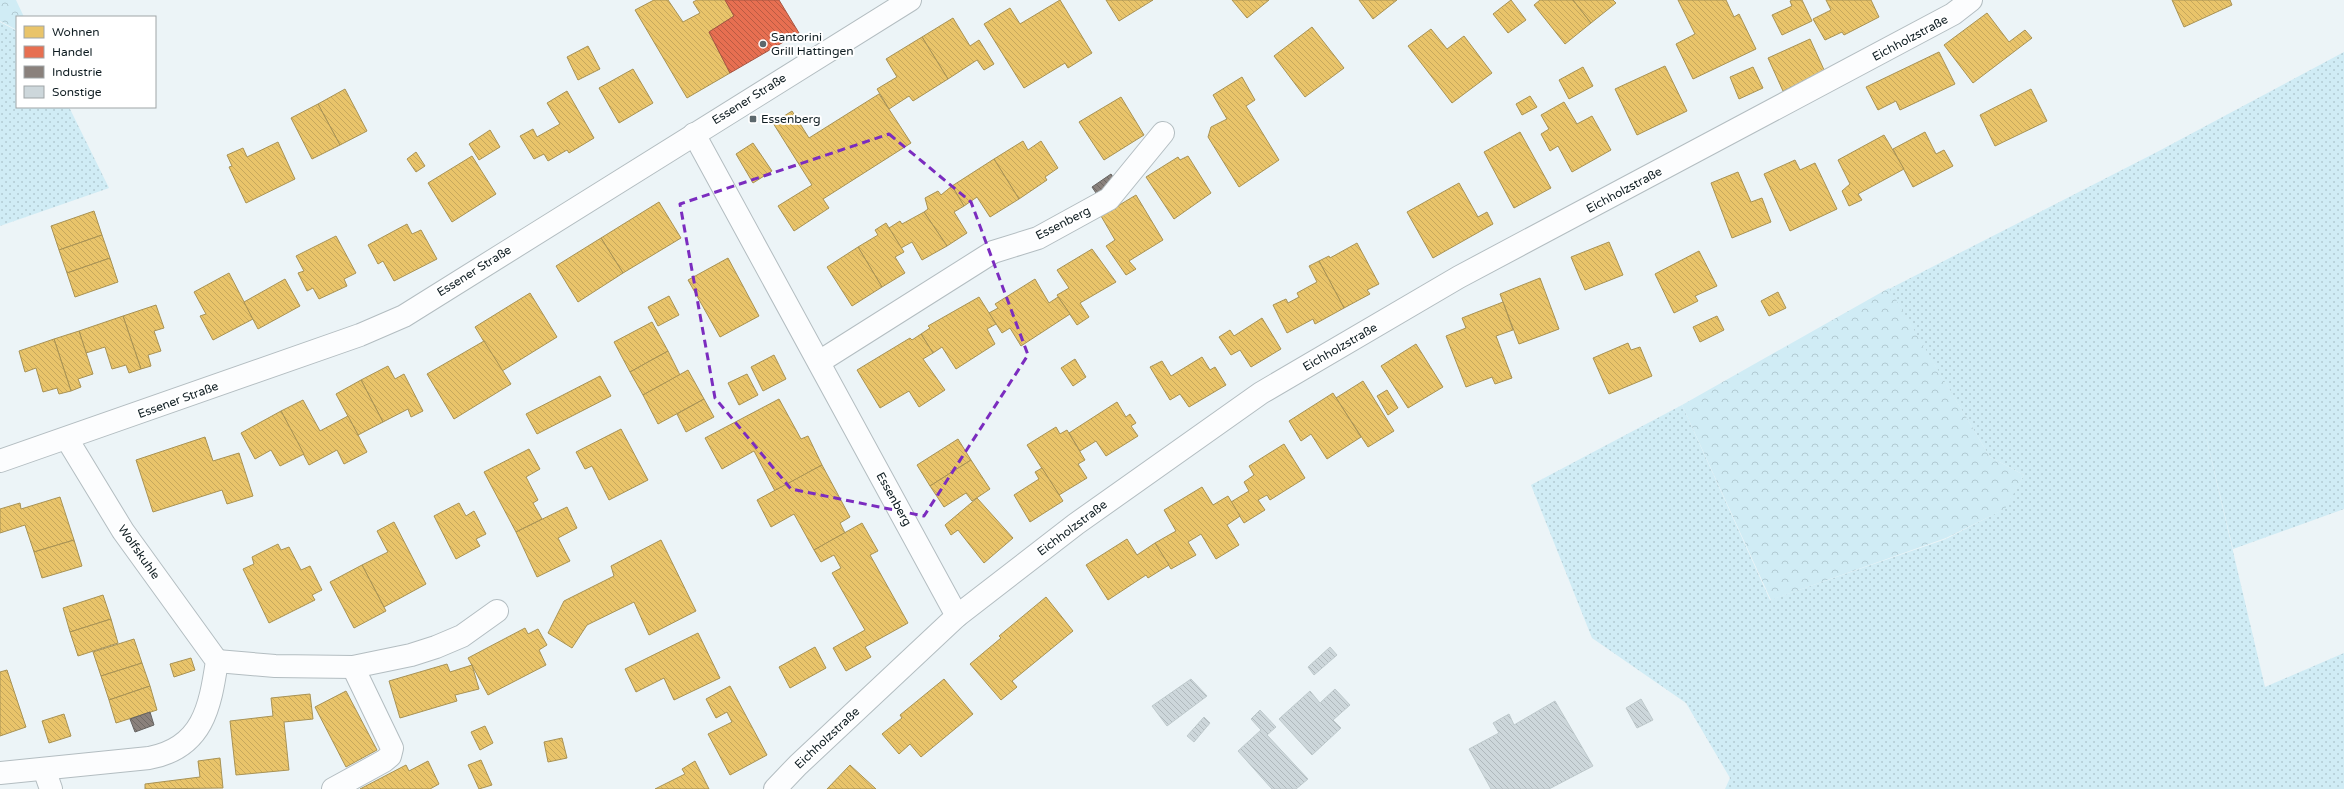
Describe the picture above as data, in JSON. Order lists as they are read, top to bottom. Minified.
{"streets":{"street":["Eichholzstraße","Essener Straße","Essenberg","Wolfskuhle"]},"crossings":[["Eichholzstraße","Essenberg"],["Essener Straße","Essenberg"],["Essener Straße","Wolfskuhle"]],"places":{"other":["Santorini Grill Hattingen"],"transit":["Essenberg"]},"legend":["Wohnen","Handel","Industrie","Sonstige"]}
